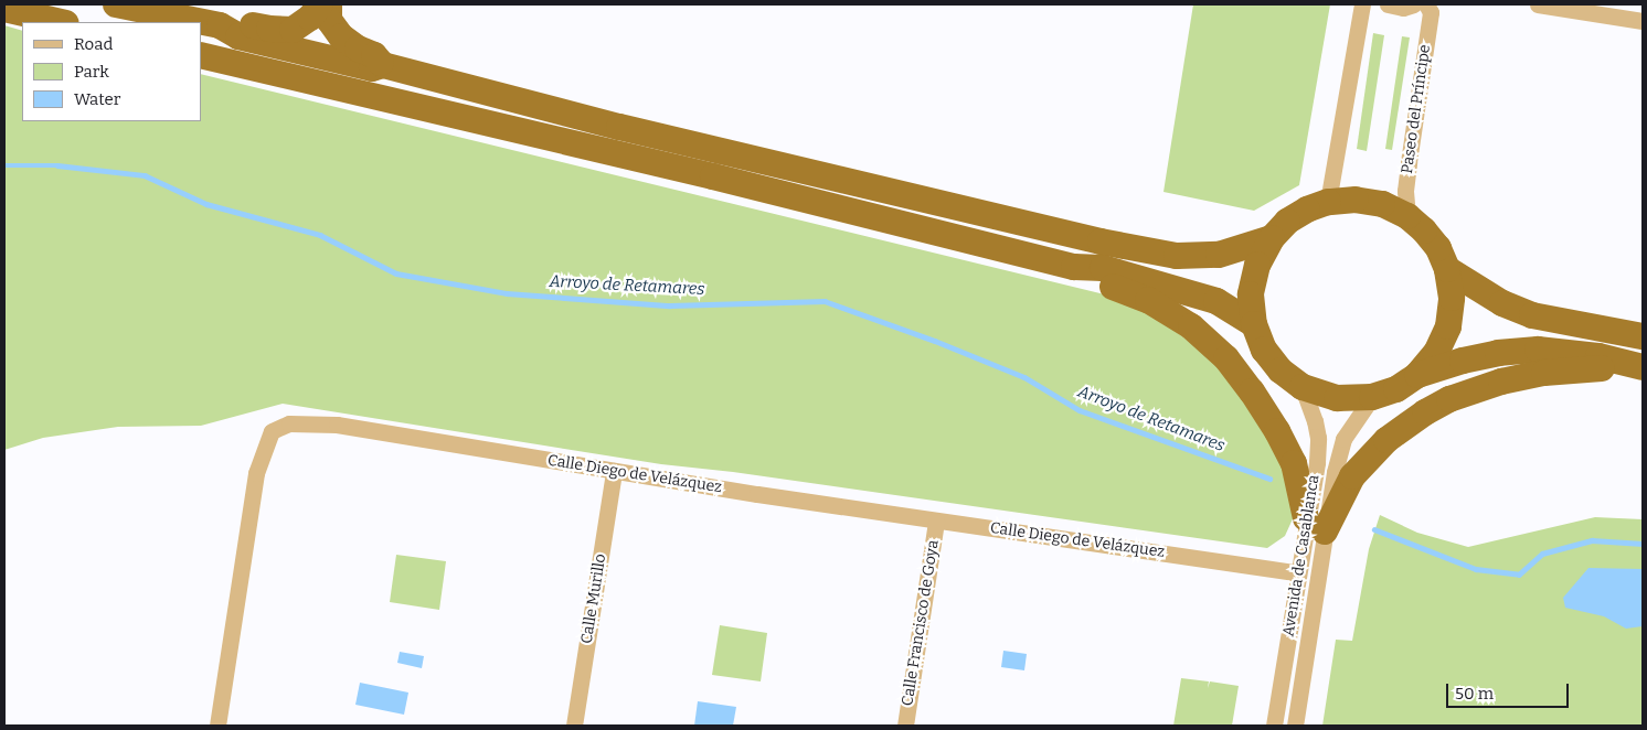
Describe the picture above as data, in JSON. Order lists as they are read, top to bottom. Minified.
{"streets":{"street":["Paseo del Príncipe","Calle Diego de Velázquez","Avenida de Casablanca","Calle Murillo","Calle Francisco de Goya"]},"crossings":[["Calle Diego de Velázquez","Avenida de Casablanca"],["Calle Diego de Velázquez","Calle Murillo"],["Calle Diego de Velázquez","Calle Francisco de Goya"]],"water":["Arroyo de Retamares"],"legend":["Road","Park","Water"],"scale_bar":"50 m"}
